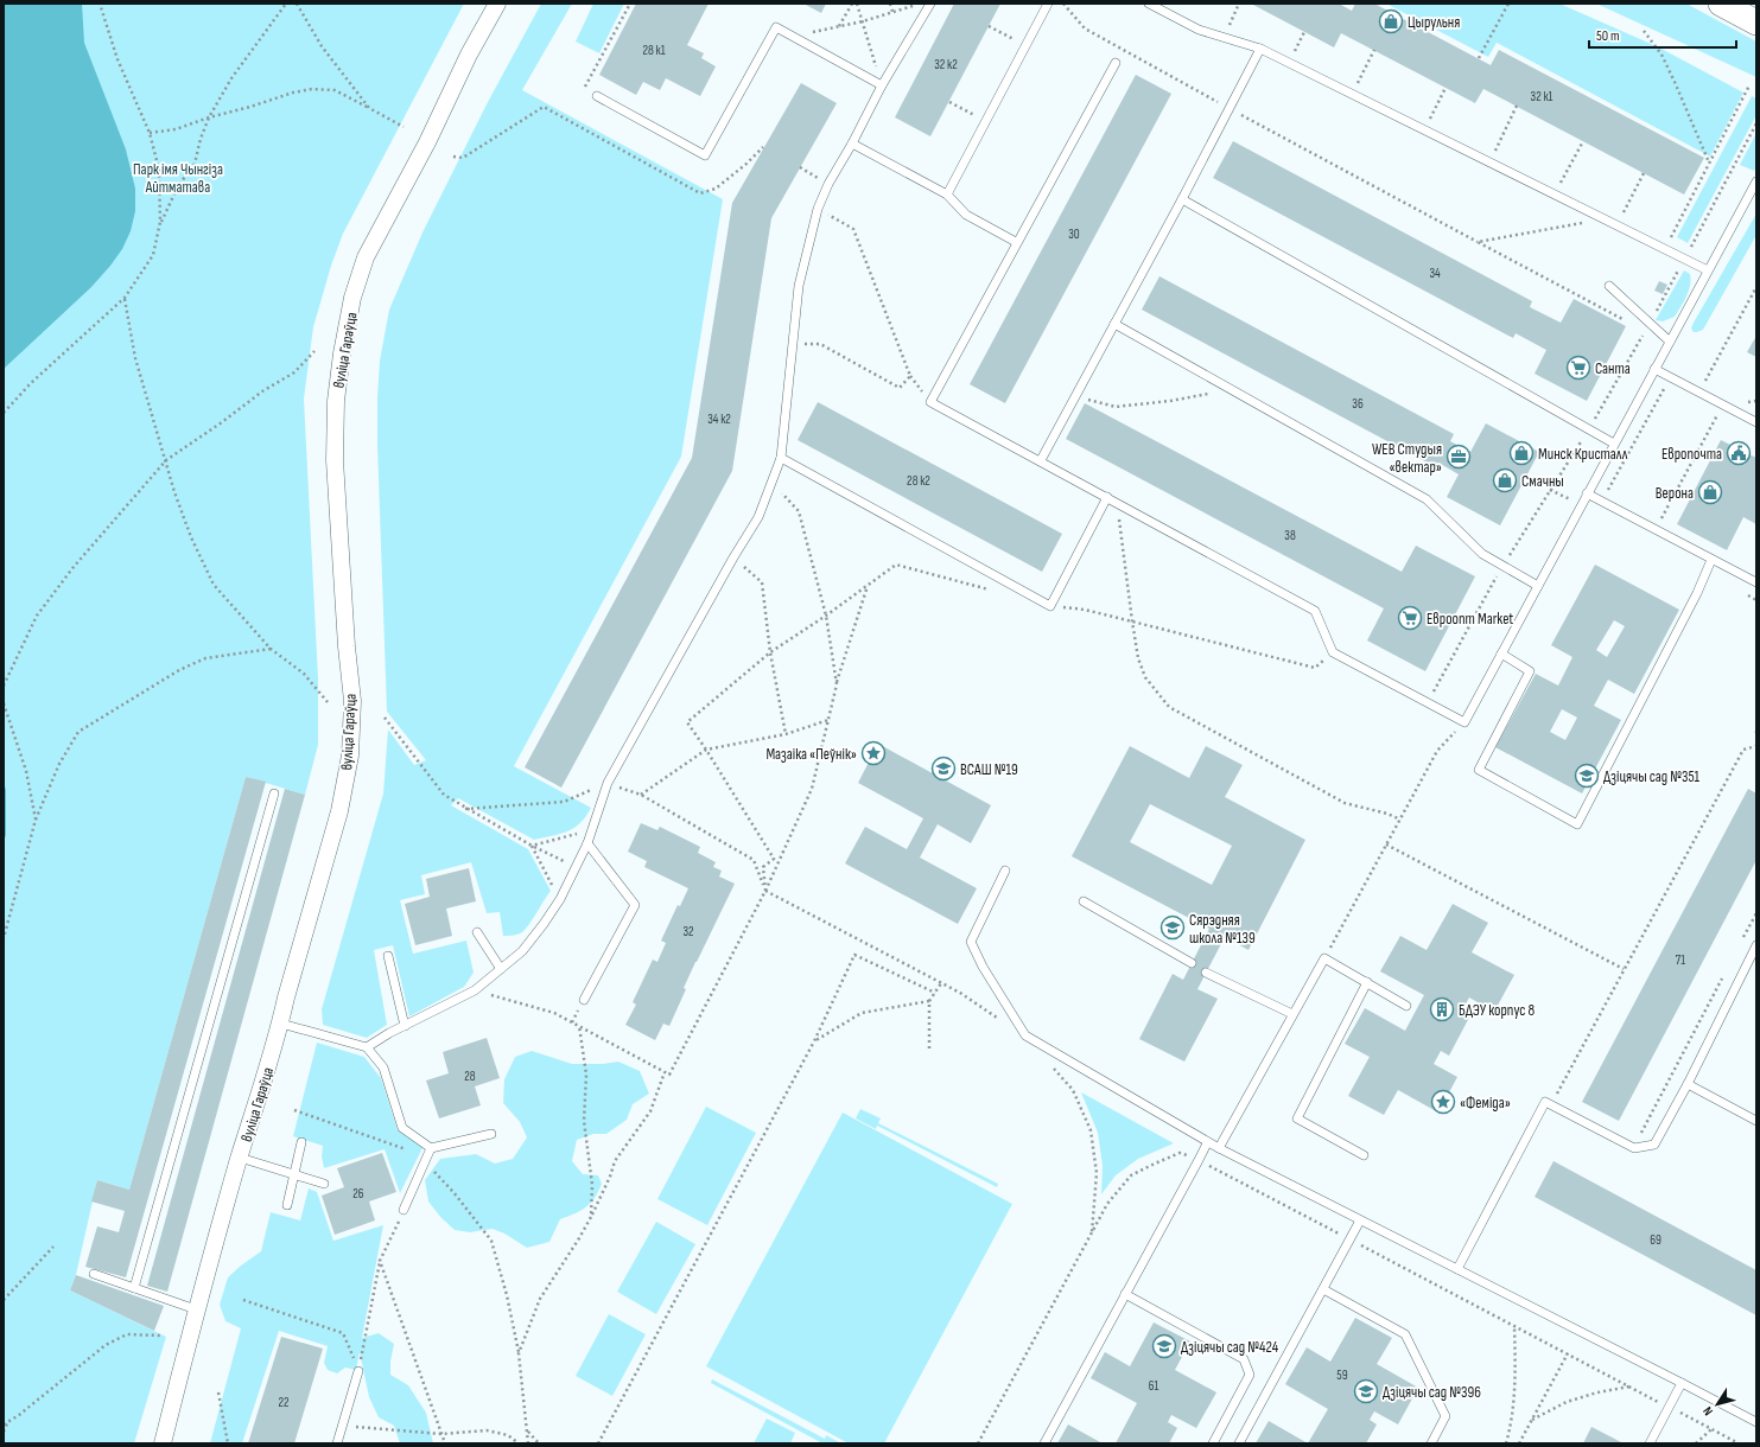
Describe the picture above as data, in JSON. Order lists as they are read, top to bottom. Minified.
{"streets":{"street":["вуліца Гараўца"]},"parks":["Парк імя Чынгіза Айтматава"],"places":{"shop":["Цырульня","Минск Кристалл","Смачны","Верона"],"supermarket":["Санта","Евроопт Market"],"public building":["Европочта"],"office":["WEB Студыя «вектар»"],"place":["Мазаіка «Пеўнік»","«Феміда»"],"school or university":["ВСАШ №19","Дзіцячы сад №351","Сярэдняя школа №139","Дзіцячы сад №424","Дзіцячы сад №396"],"building":["БДЭУ корпус 8"]},"house_numbers":["28 к1","32 к2","32 к1","30","34","36","34 к2","28 к2","38","32","71","28","26","69","59","61","22"],"scale_bar":"50 m","north":"bottom left"}
